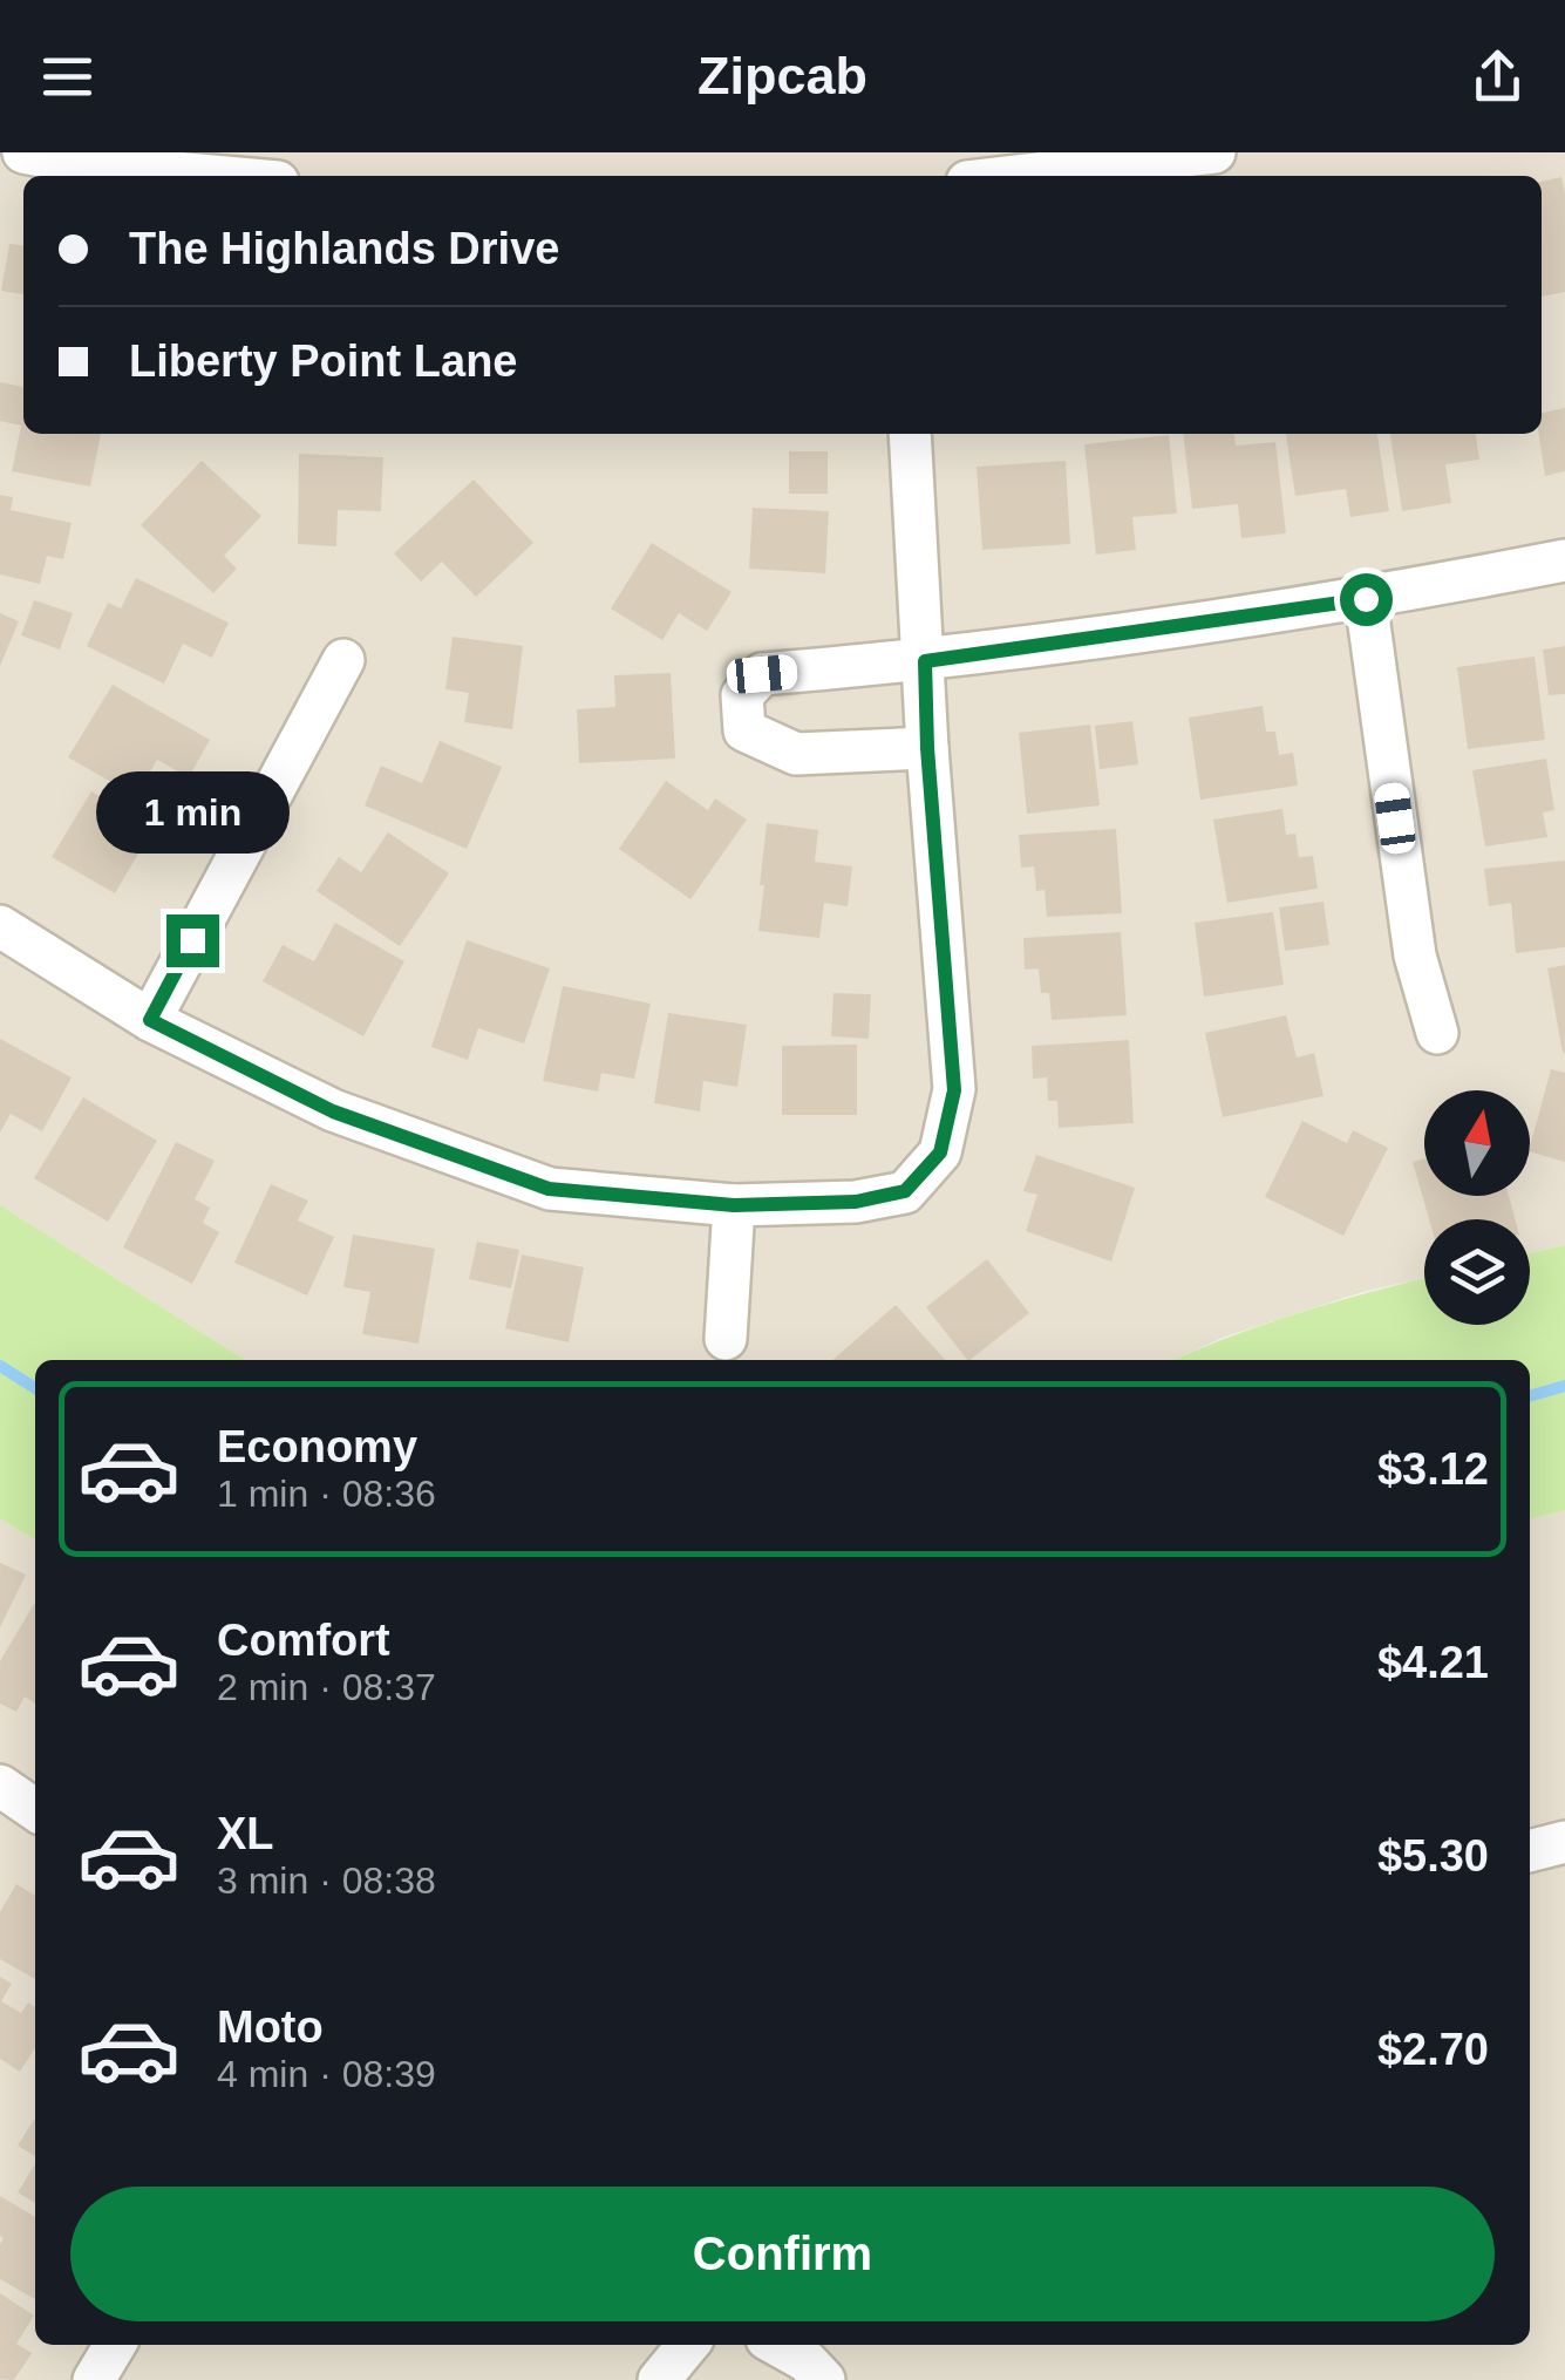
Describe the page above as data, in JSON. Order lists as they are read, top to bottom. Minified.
{"north":"top","page":{"header":"Zipcab","banner":["The Highlands Drive","Liberty Point Lane"],"bubble":"1 min","list":[{"name":"Economy","note":"1 min · 08:36","value":"$3.12"},{"name":"Comfort","note":"2 min · 08:37","value":"$4.21"},{"name":"XL","note":"3 min · 08:38","value":"$5.30"},{"name":"Moto","note":"4 min · 08:39","value":"$2.70"}],"buttons":"Confirm"}}
